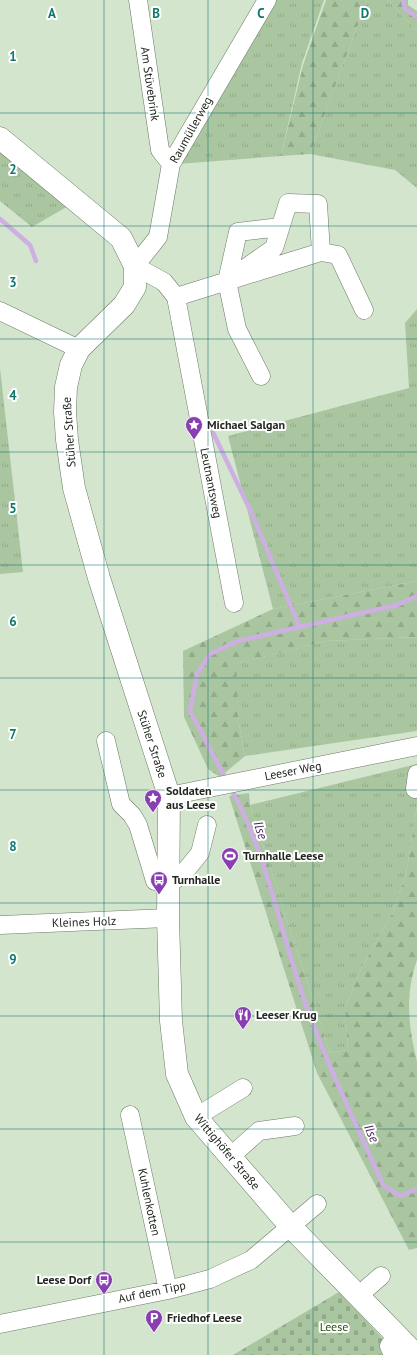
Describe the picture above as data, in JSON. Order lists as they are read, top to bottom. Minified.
{"streets":{"main road":["Stüher Straße","Wittighöfer Straße"],"street":["Am Stüvebrink","Raumüllerweg","Leutnantsweg","Leeser Weg","Kleines Holz","Kuhlenkotten","Auf dem Tipp"]},"crossings":[["Am Stüvebrink","Raumüllerweg"],["Raumüllerweg","Leutnantsweg"],["Stüher Straße","Leeser Weg"],["Stüher Straße","Wittighöfer Straße"],["Leeser Weg","Wittighöfer Straße"],["Kleines Holz","Wittighöfer Straße"],["Wittighöfer Straße","Auf dem Tipp"],["Kuhlenkotten","Auf dem Tipp"]],"water":["Ilse"],"parks":["Leese"],"places":{"place":["Michael Salgan","Soldaten aus Leese"],"sports":["Turnhalle Leese"],"bus stop":["Turnhalle","Leese Dorf"],"restaurant":["Leeser Krug"],"parking":["Friedhof Leese"]},"grid":{"columns":["A","B","C","D"],"rows":["1","2","3","4","5","6","7","8","9"]}}
